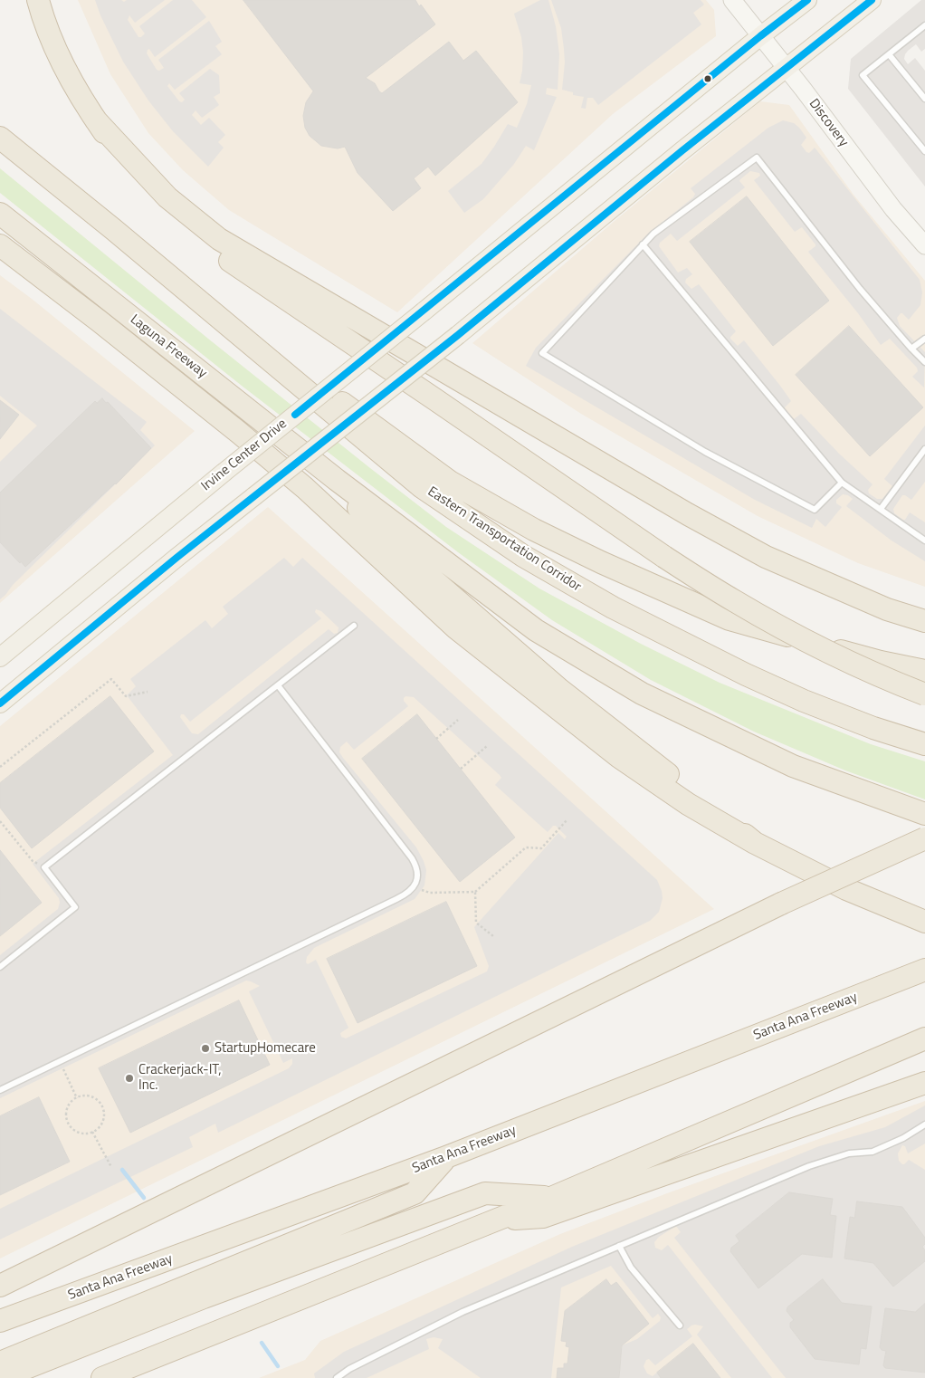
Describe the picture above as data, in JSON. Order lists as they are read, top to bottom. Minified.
{"streets":{"highway":["Laguna Freeway","Eastern Transportation Corridor","Santa Ana Freeway"],"main road":["Irvine Center Drive"],"street":["Discovery"]},"crossings":[["Discovery","Irvine Center Drive"]],"places":["StartupHomecare","Crackerjack-IT, Inc."]}
